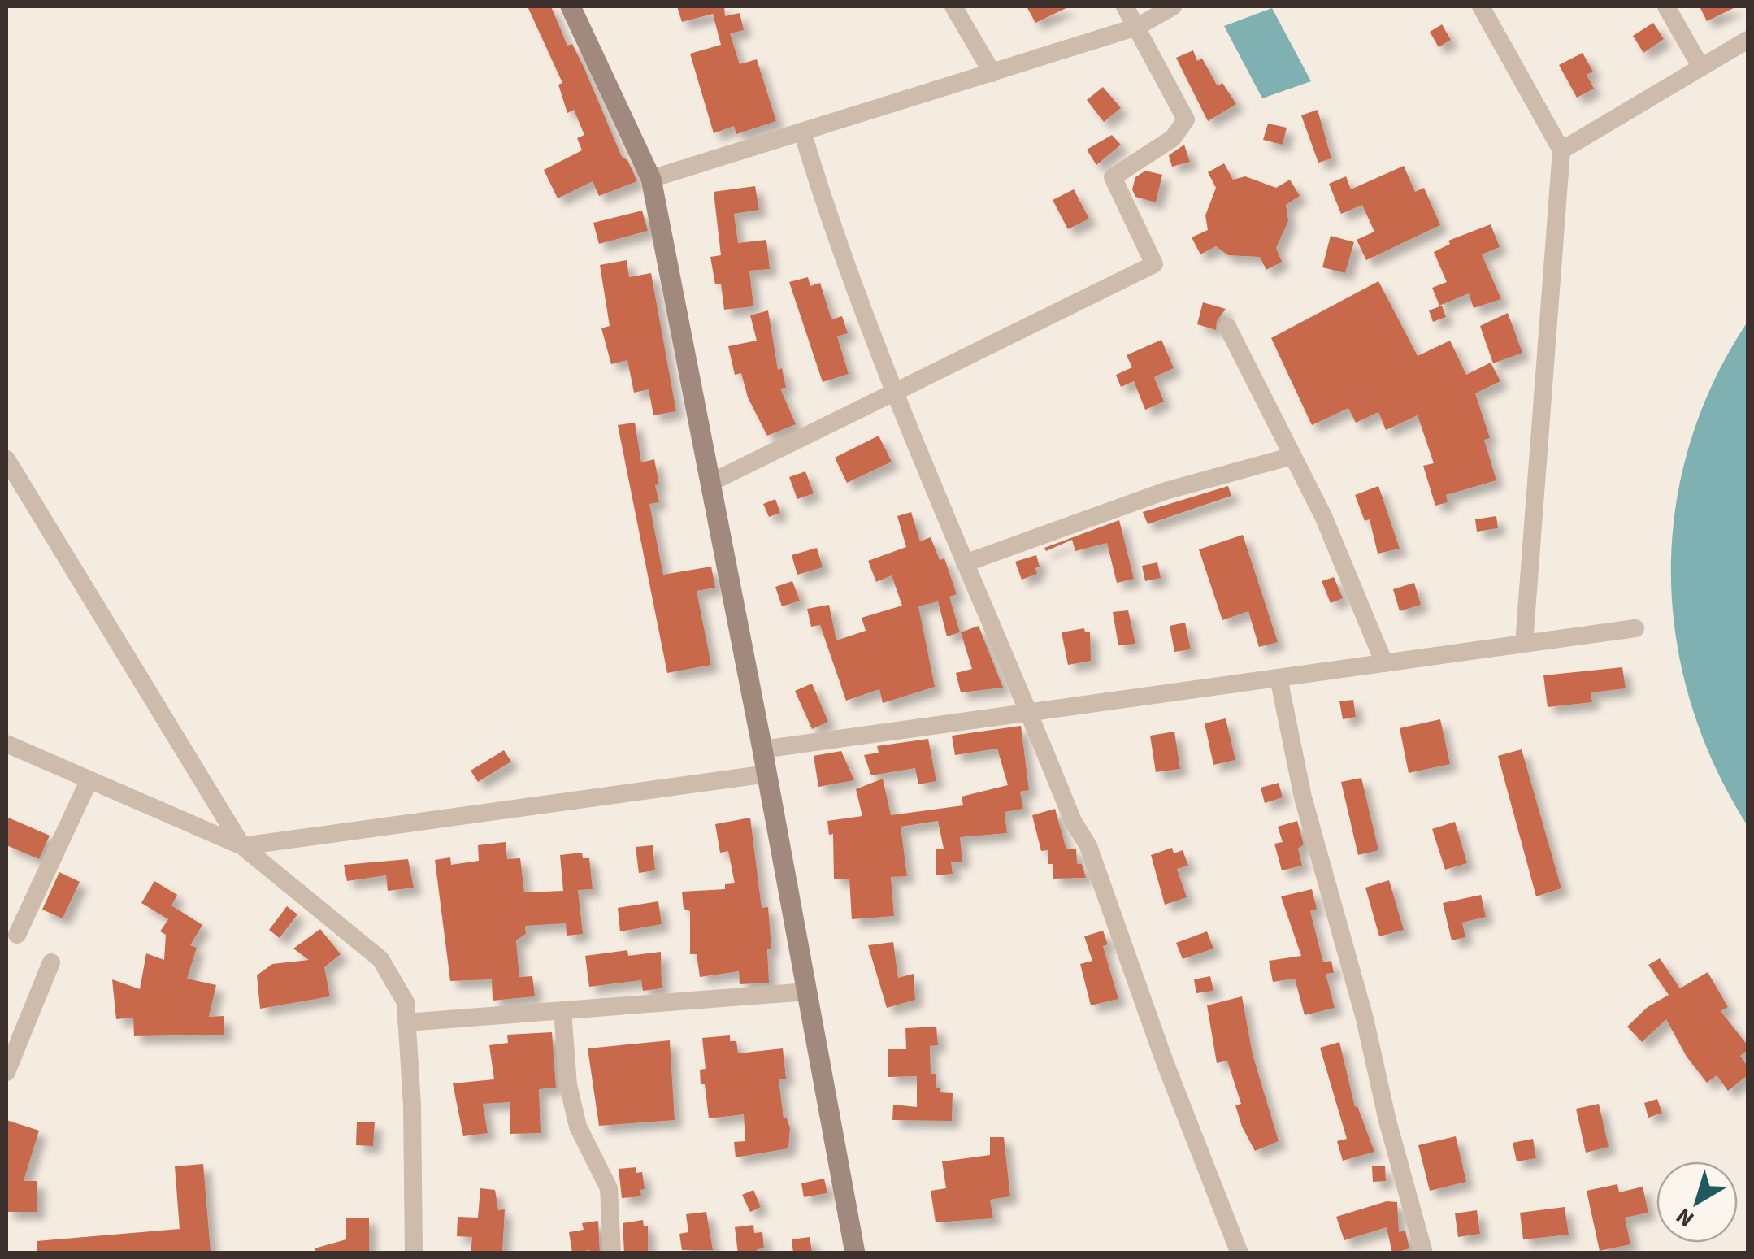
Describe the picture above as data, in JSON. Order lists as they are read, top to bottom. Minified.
{"north":"bottom left"}
